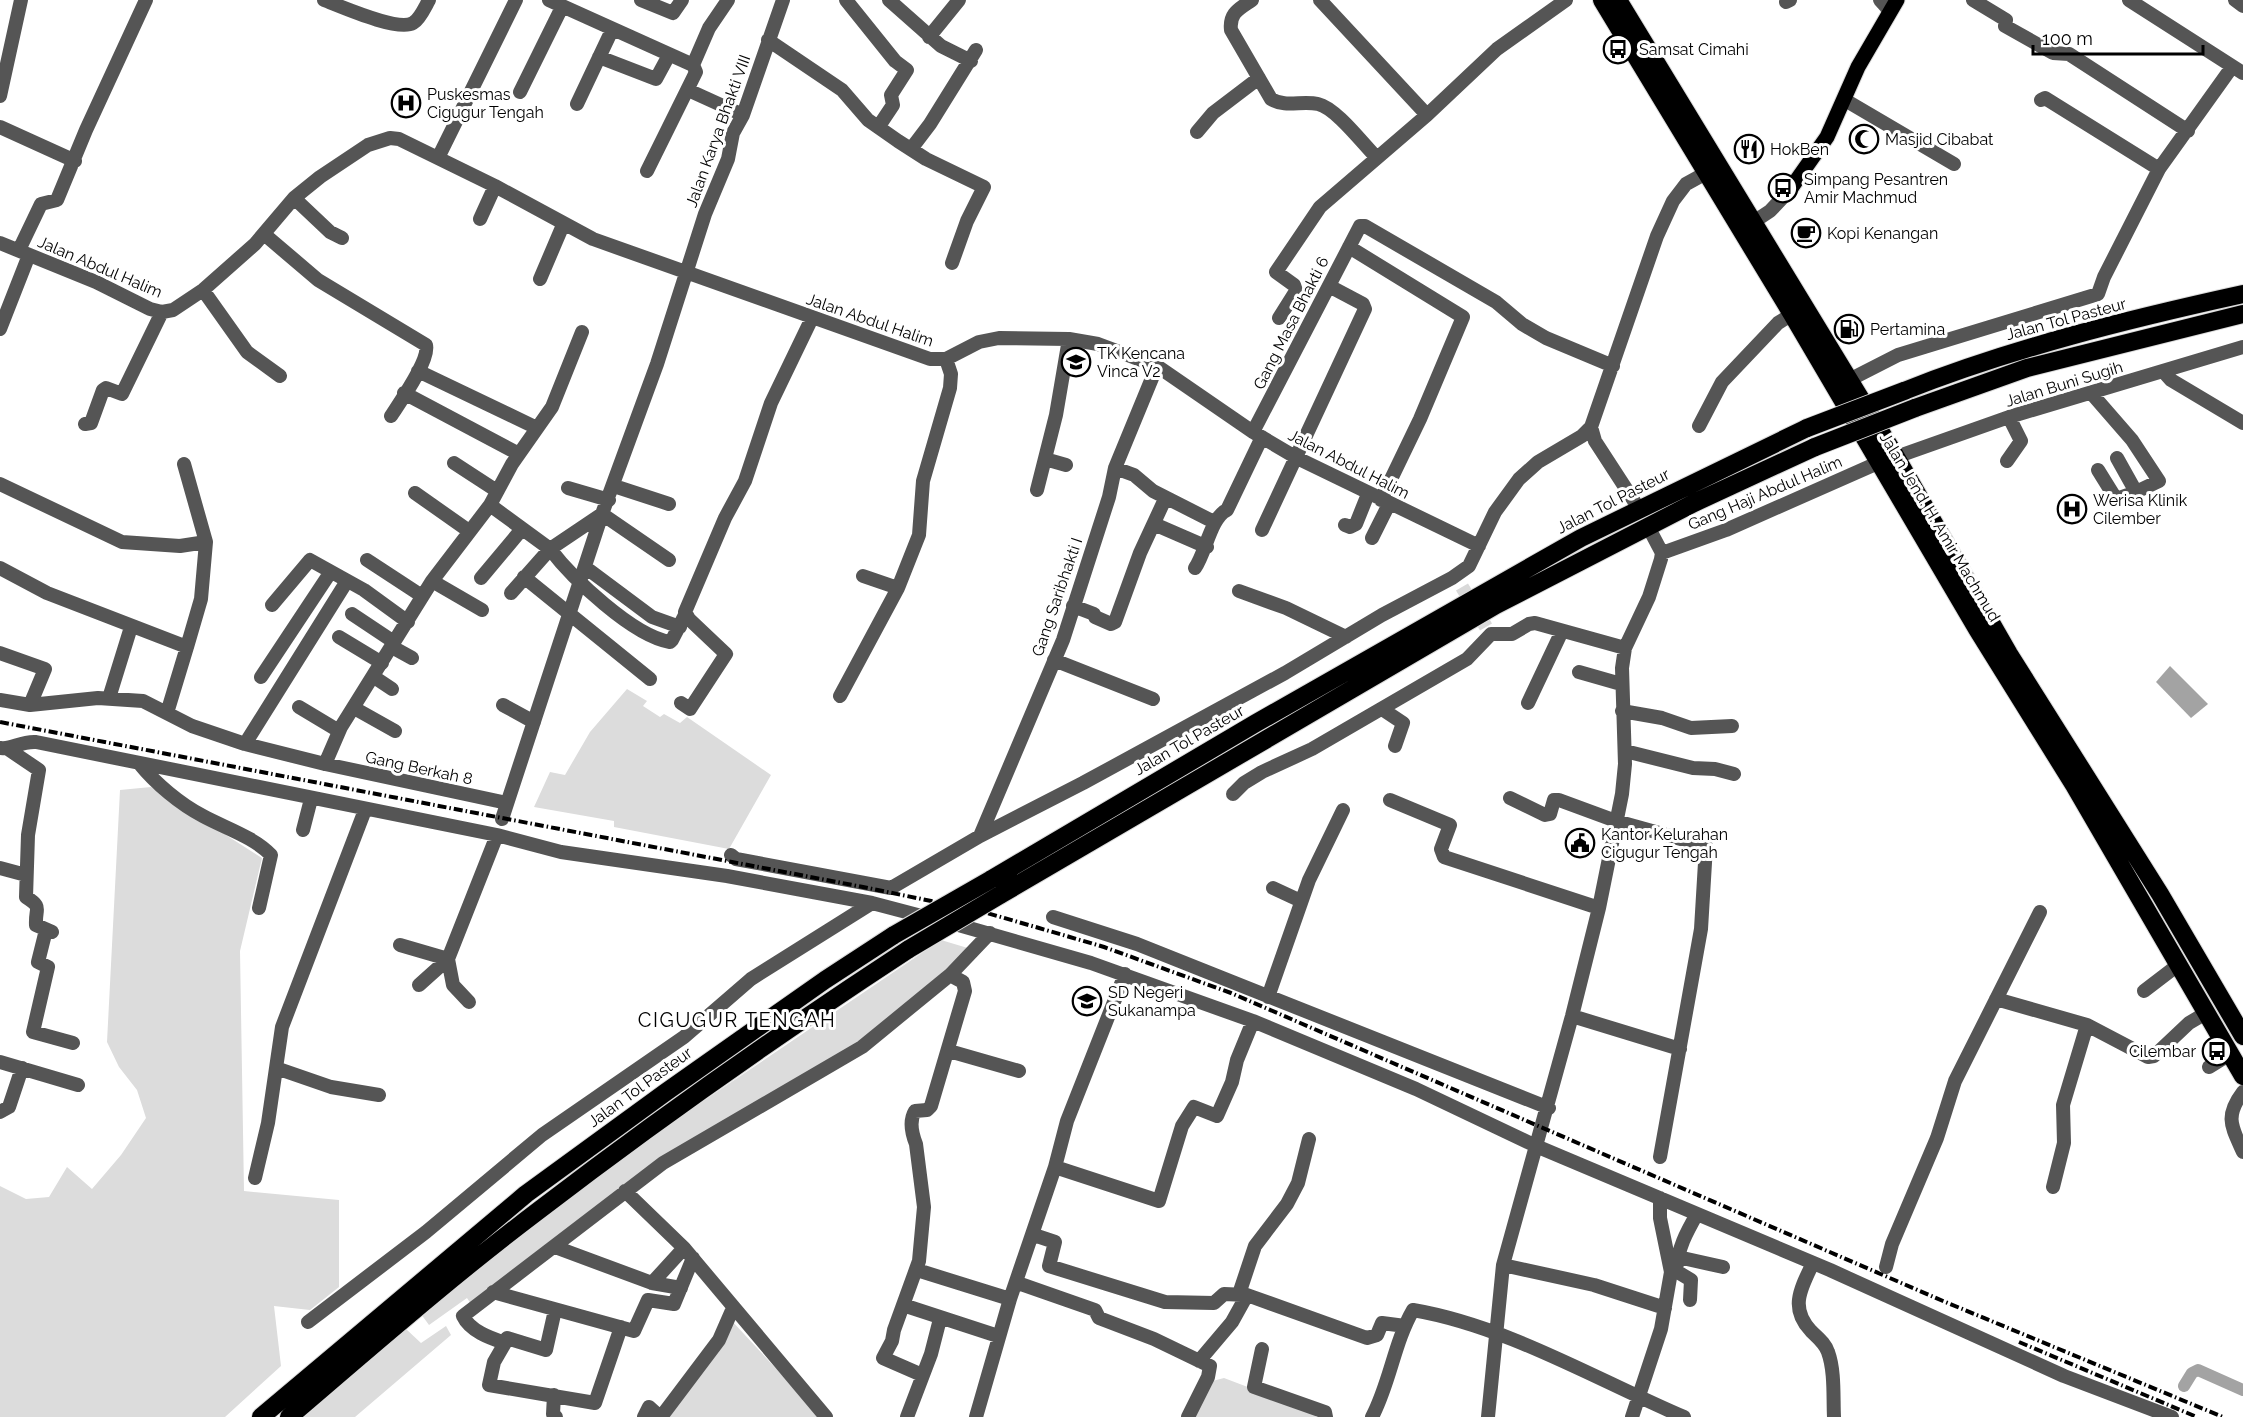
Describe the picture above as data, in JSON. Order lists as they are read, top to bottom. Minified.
{"streets":{"highway":["Jalan Tol Pasteur","Jalan Jend. H. Amir Machmud"],"street":["Jalan Karya Bhakti VIII","Jalan Abdul Halim","Gang Masa Bhakti 6","Jalan Buni Sugih","Gang Haji Abdul Halim","Gang Saribhakti I","Gang Berkah 8"]},"crossings":[["Jalan Karya Bhakti VIII","Jalan Abdul Halim"],["Jalan Karya Bhakti VIII","Gang Berkah 8"],["Jalan Abdul Halim","Gang Masa Bhakti 6"],["Jalan Abdul Halim","Gang Saribhakti I"],["Jalan Buni Sugih","Gang Haji Abdul Halim"],["Jalan Buni Sugih","Jalan Jend. H. Amir Machmud"],["Gang Haji Abdul Halim","Jalan Jend. H. Amir Machmud"]],"districts":["CIGUGUR TENGAH"],"places":{"bus stop":["Samsat Cimahi","Simpang Pesantren Amir Machmud","Cilembar"],"hospital":["Puskesmas Cigugur Tengah","Werisa Klinik Cilember"],"mosque":["Masjid Cibabat"],"restaurant":["HokBen"],"cafe":["Kopi Kenangan"],"fuel station":["Pertamina"],"school or university":["TK Kencana Vinca V2","SD Negeri Sukanampa"],"public building":["Kantor Kelurahan Cigugur Tengah"]},"scale_bar":"100 m"}
